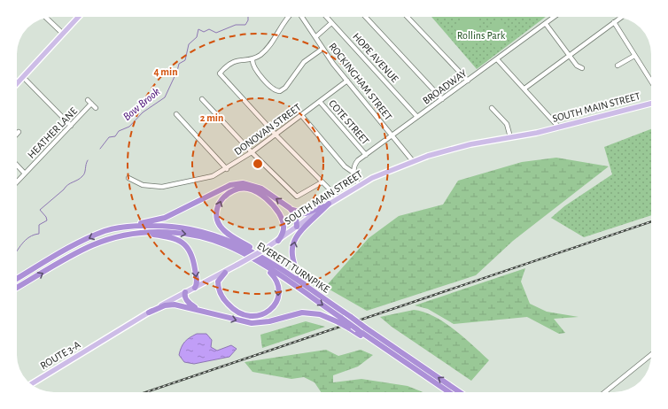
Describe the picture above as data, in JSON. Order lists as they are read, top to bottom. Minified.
{"streets":{"highway":["EVERETT TURNPIKE"],"main road":["SOUTH MAIN STREET","ROUTE 3-A"],"street":["HOPE AVENUE","ROCKINGHAM STREET","BROADWAY","COTE STREET","DONOVAN STREET","HEATHER LANE"]},"crossings":[["HOPE AVENUE","BROADWAY"],["ROCKINGHAM STREET","BROADWAY"],["ROCKINGHAM STREET","SOUTH MAIN STREET"],["ROCKINGHAM STREET","DONOVAN STREET"],["BROADWAY","COTE STREET"],["SOUTH MAIN STREET","ROUTE 3-A"],["COTE STREET","DONOVAN STREET"]],"water":["Bow Brook"],"parks":["Rollins Park"],"rings":["4 min","2 min"]}
